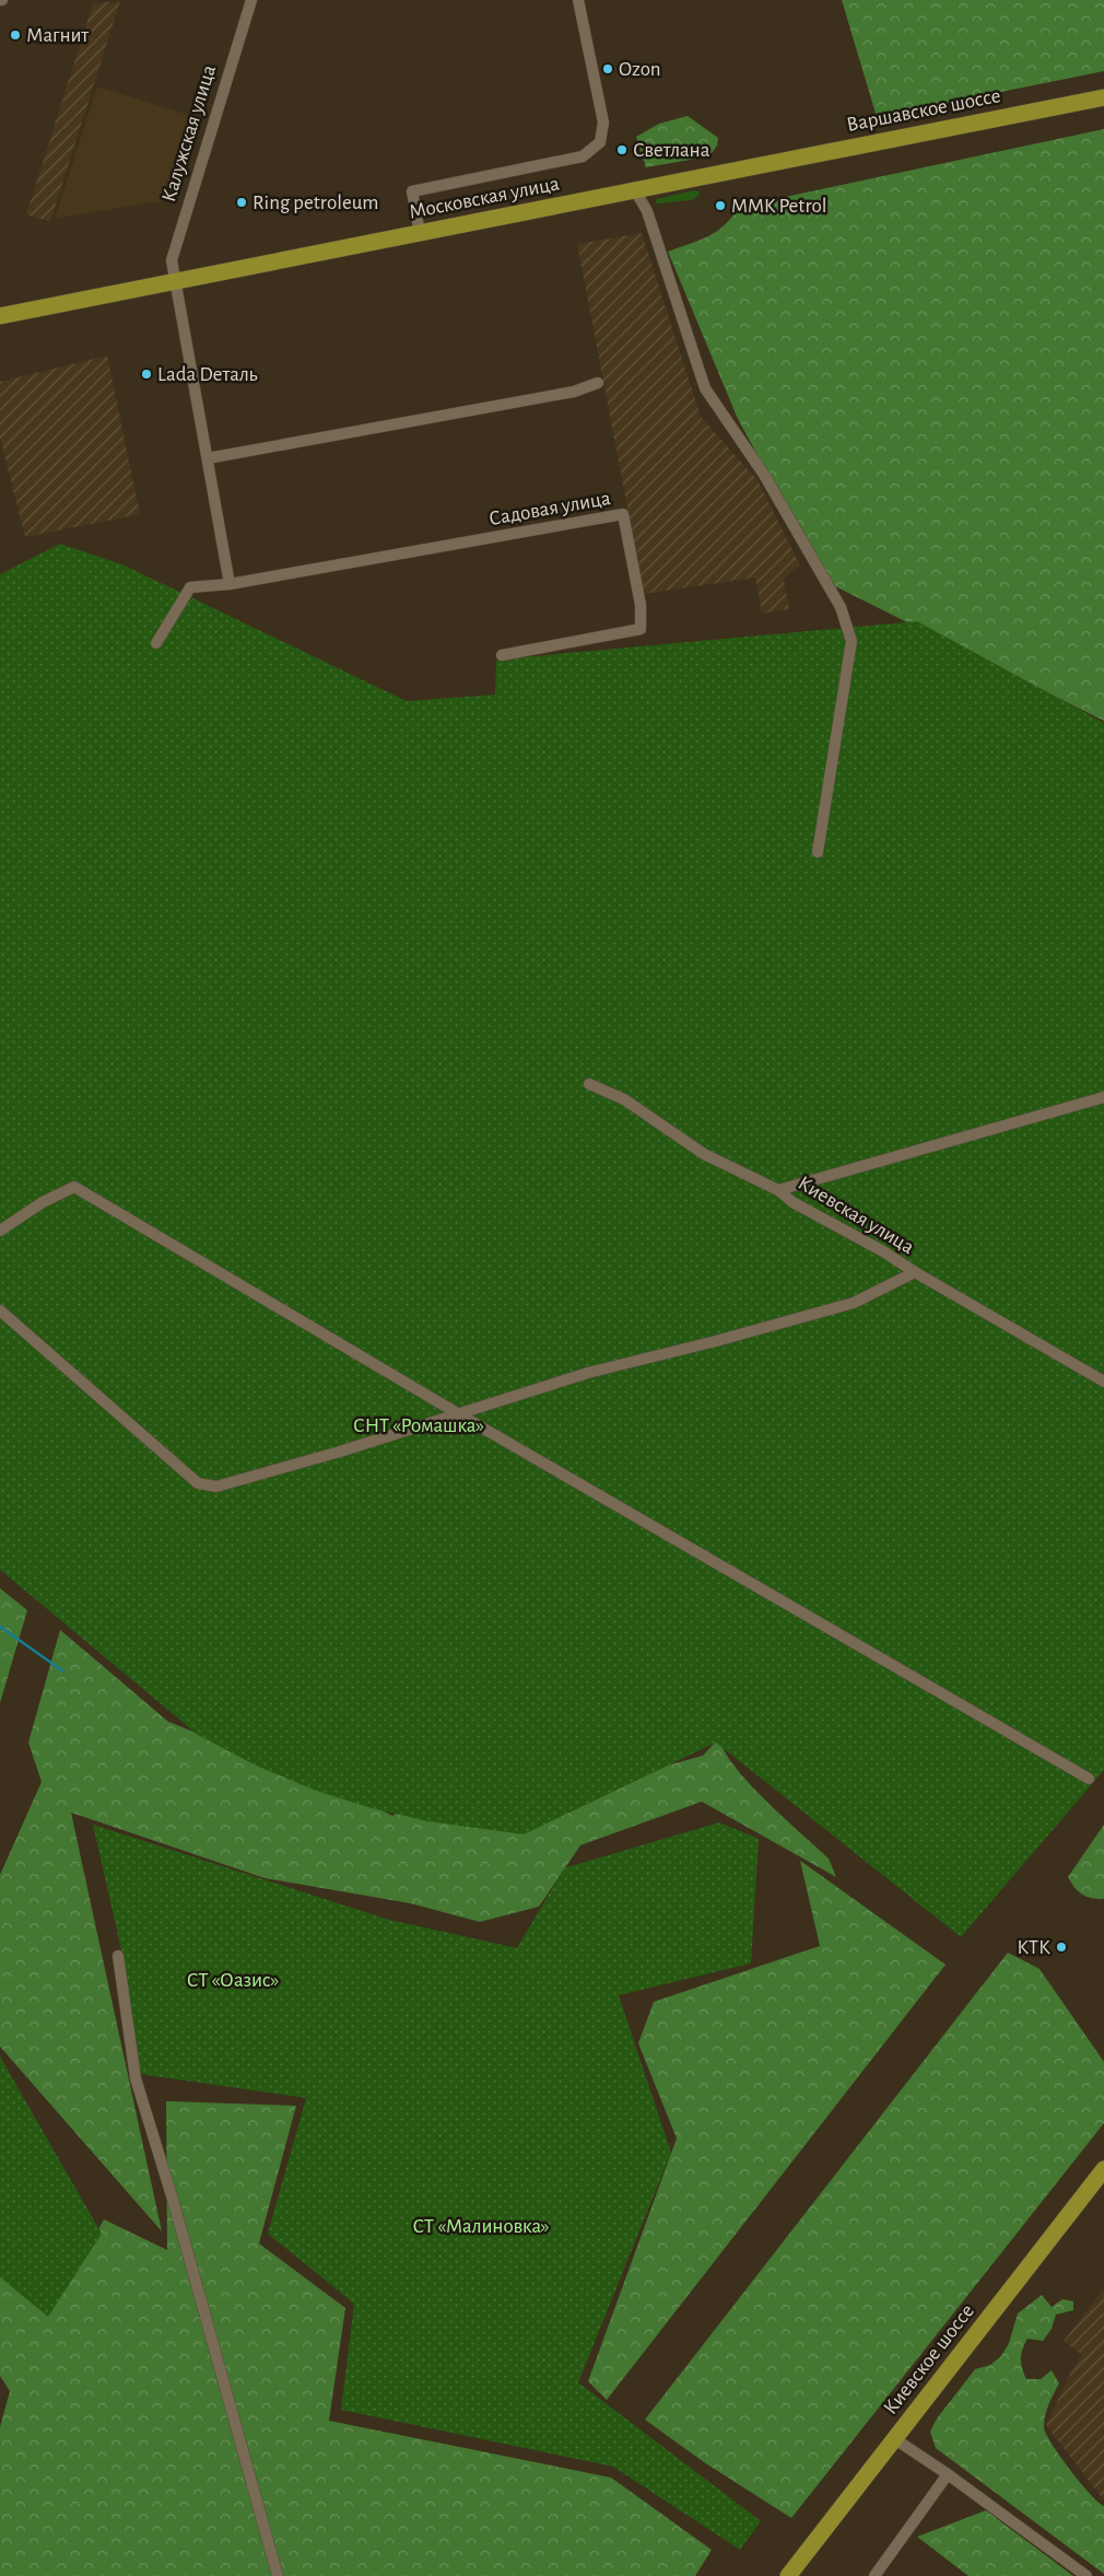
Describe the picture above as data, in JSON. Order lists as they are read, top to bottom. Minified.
{"streets":{"highway":["Варшавское шоссе","Московская улица","Киевское шоссе"],"street":["Калужская улица","Садовая улица","Киевская улица"]},"crossings":[["Варшавское шоссе","Московская улица"],["Калужская улица","Московская улица"],["Калужская улица","Садовая улица"]],"parks":["СНТ «Ромашка»","СТ «Оазис»","СТ «Малиновка»"],"places":["Магнит","Ozon","Светлана","Ring petroleum","MMK Petrol","Lada Dеталь","КТК"]}
